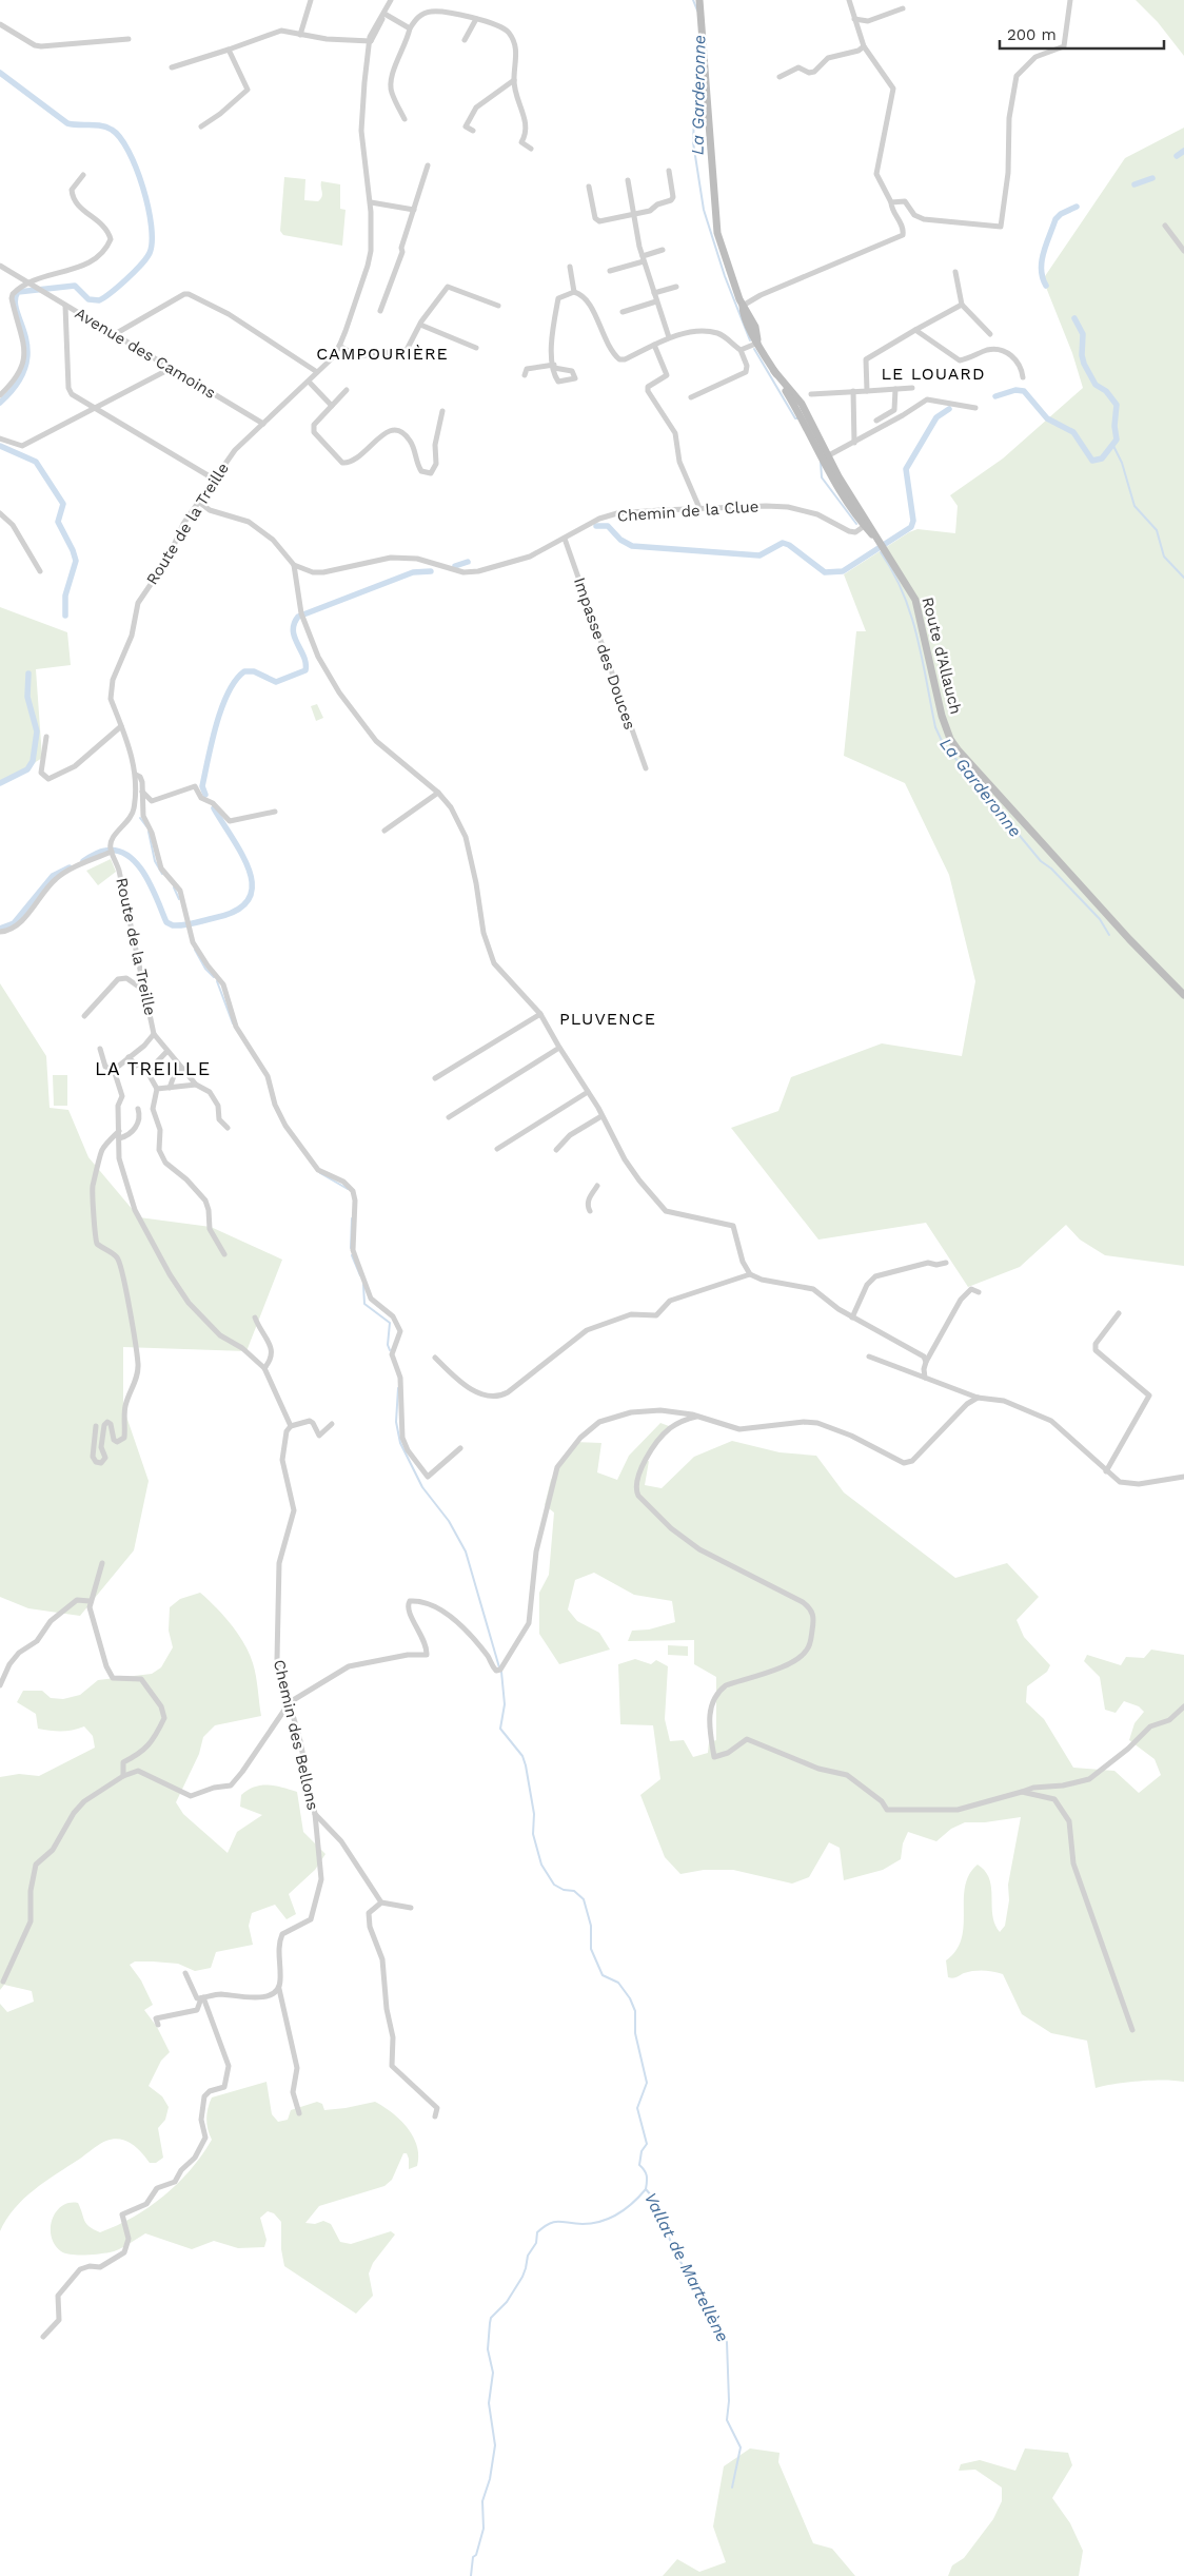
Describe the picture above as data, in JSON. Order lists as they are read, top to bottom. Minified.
{"streets":{"main road":["Route d'Allauch"],"street":["Avenue des Camoins","Chemin de la Clue","Route de la Treille","Impasse des Douces","Chemin des Bellons"]},"crossings":[["Avenue des Camoins","Route de la Treille"],["Chemin de la Clue","Impasse des Douces"],["Chemin de la Clue","Route d'Allauch"]],"districts":["CAMPOURIÈRE","LE LOUARD","PLUVENCE","LA TREILLE"],"water":["La Garderonne","Vallat de Martellène"],"scale_bar":"200 m"}
